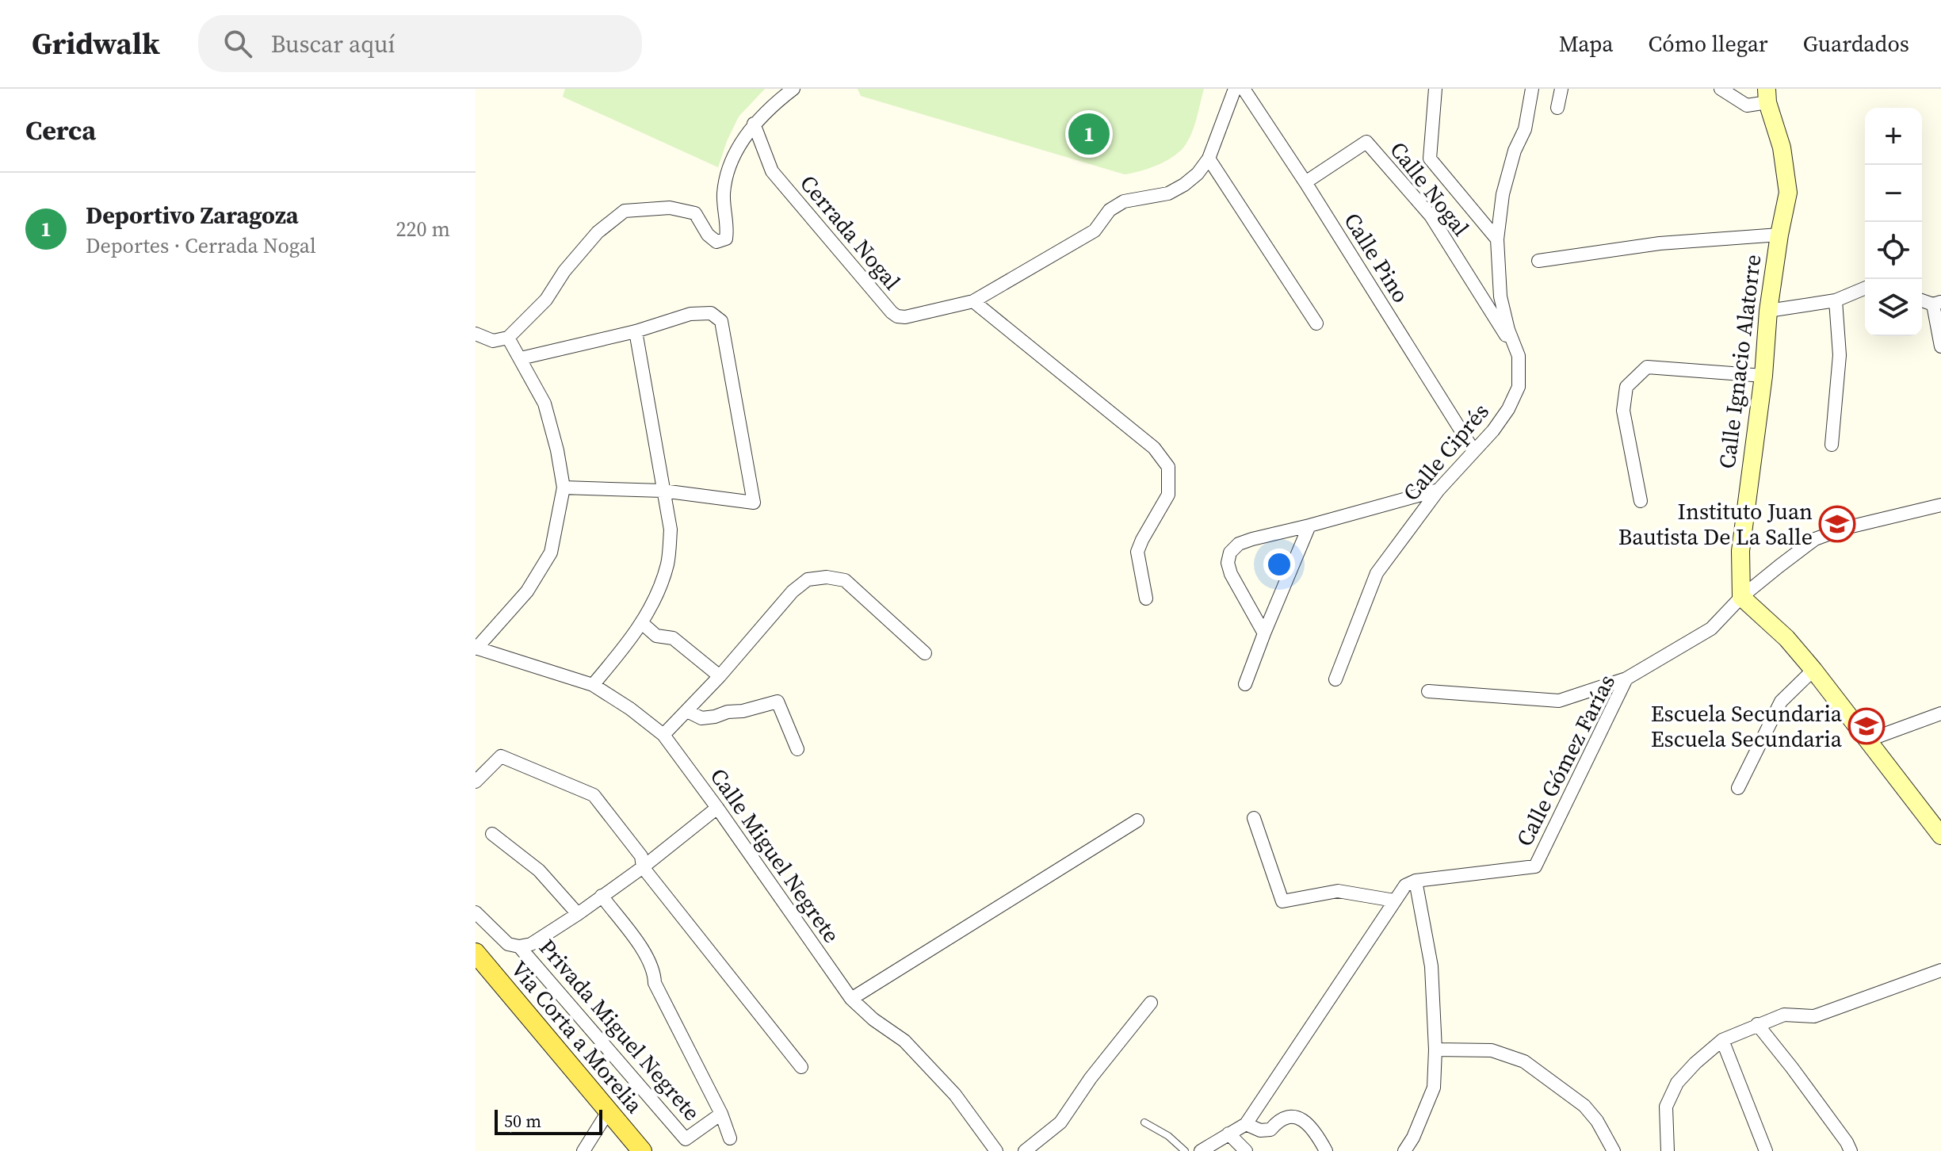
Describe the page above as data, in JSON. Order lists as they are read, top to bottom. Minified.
{"streets":{"main road":["Via Corta a Morelia"],"street":["Calle Nogal","Cerrada Nogal","Calle Pino","Calle Ignacio Alatorre","Calle Ciprés","Calle Gómez Farías","Calle Miguel Negrete","Privada Miguel Negrete"]},"crossings":[["Calle Nogal","Calle Pino"],["Calle Nogal","Calle Ciprés"],["Calle Pino","Calle Ciprés"],["Calle Ignacio Alatorre","Calle Gómez Farías"],["Calle Miguel Negrete","Privada Miguel Negrete"]],"places":{"school or university":["Instituto Juan Bautista De La Salle","Escuela Secundaria Escuela Secundaria"]},"scale_bar":"50 m","page":{"header":"Gridwalk","search":"Buscar aquí","nav":["Mapa","Cómo llegar","Guardados"],"heading":"Cerca","map_buttons":["+","−"],"pins":"1","list":[{"mark":"1","name":"Deportivo Zaragoza","note":"Deportes · Cerrada Nogal","value":"220 m"}],"scale":"50 m"}}
